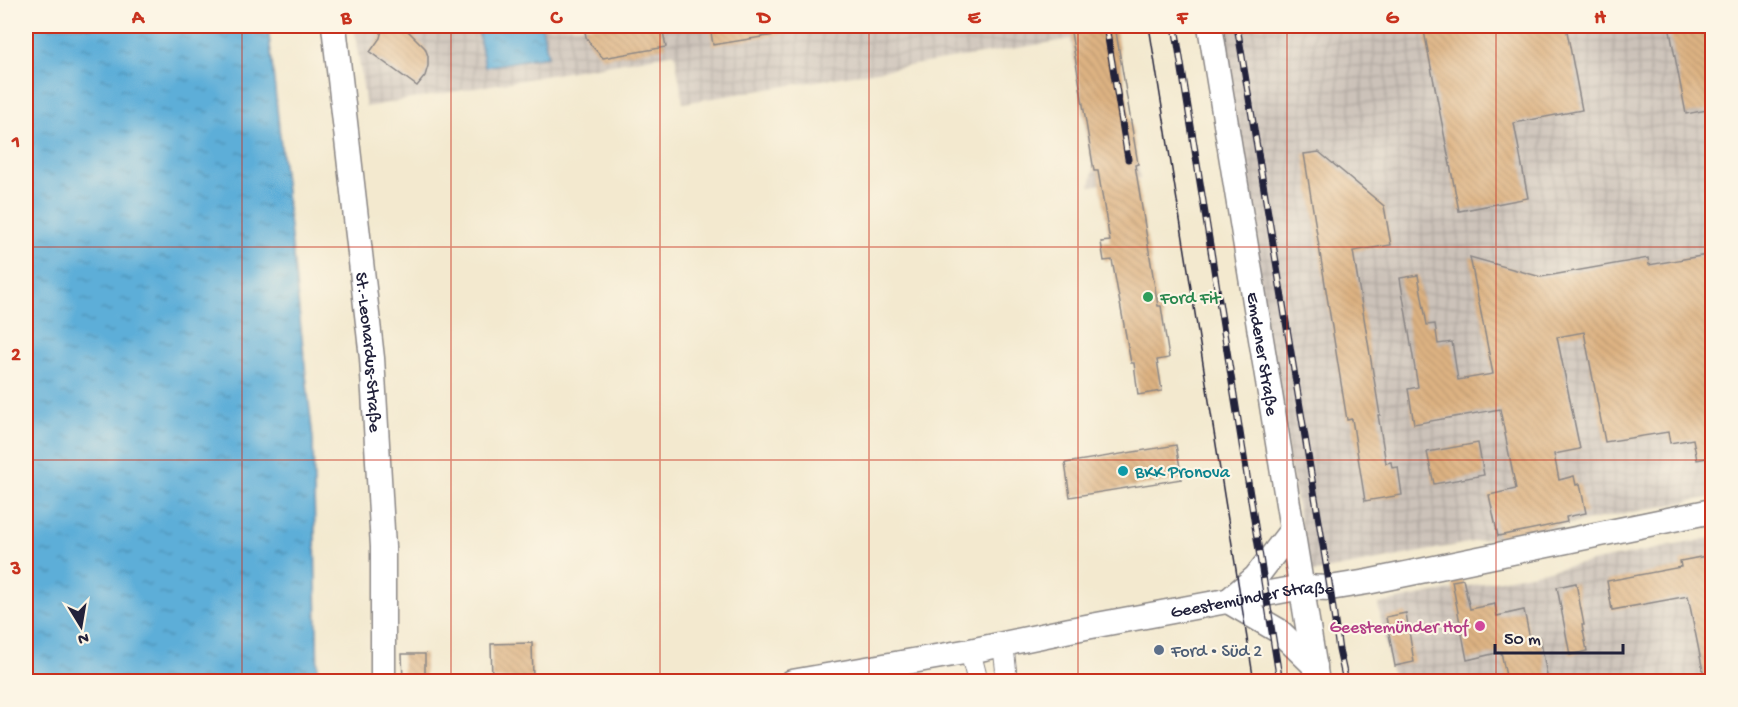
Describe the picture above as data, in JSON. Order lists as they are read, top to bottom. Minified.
{"streets":{"street":["St.-Leonardus-Straße","Emdener Straße","Geestemünder Straße"]},"crossings":[["Emdener Straße","Geestemünder Straße"]],"places":["Ford Fit","BKK Pronova","Geestemünder Hof","Ford • Süd 2"],"scale_bar":"50 m","north":"bottom","grid":{"columns":["A","B","C","D","E","F","G","H"],"rows":["1","2","3"]}}
